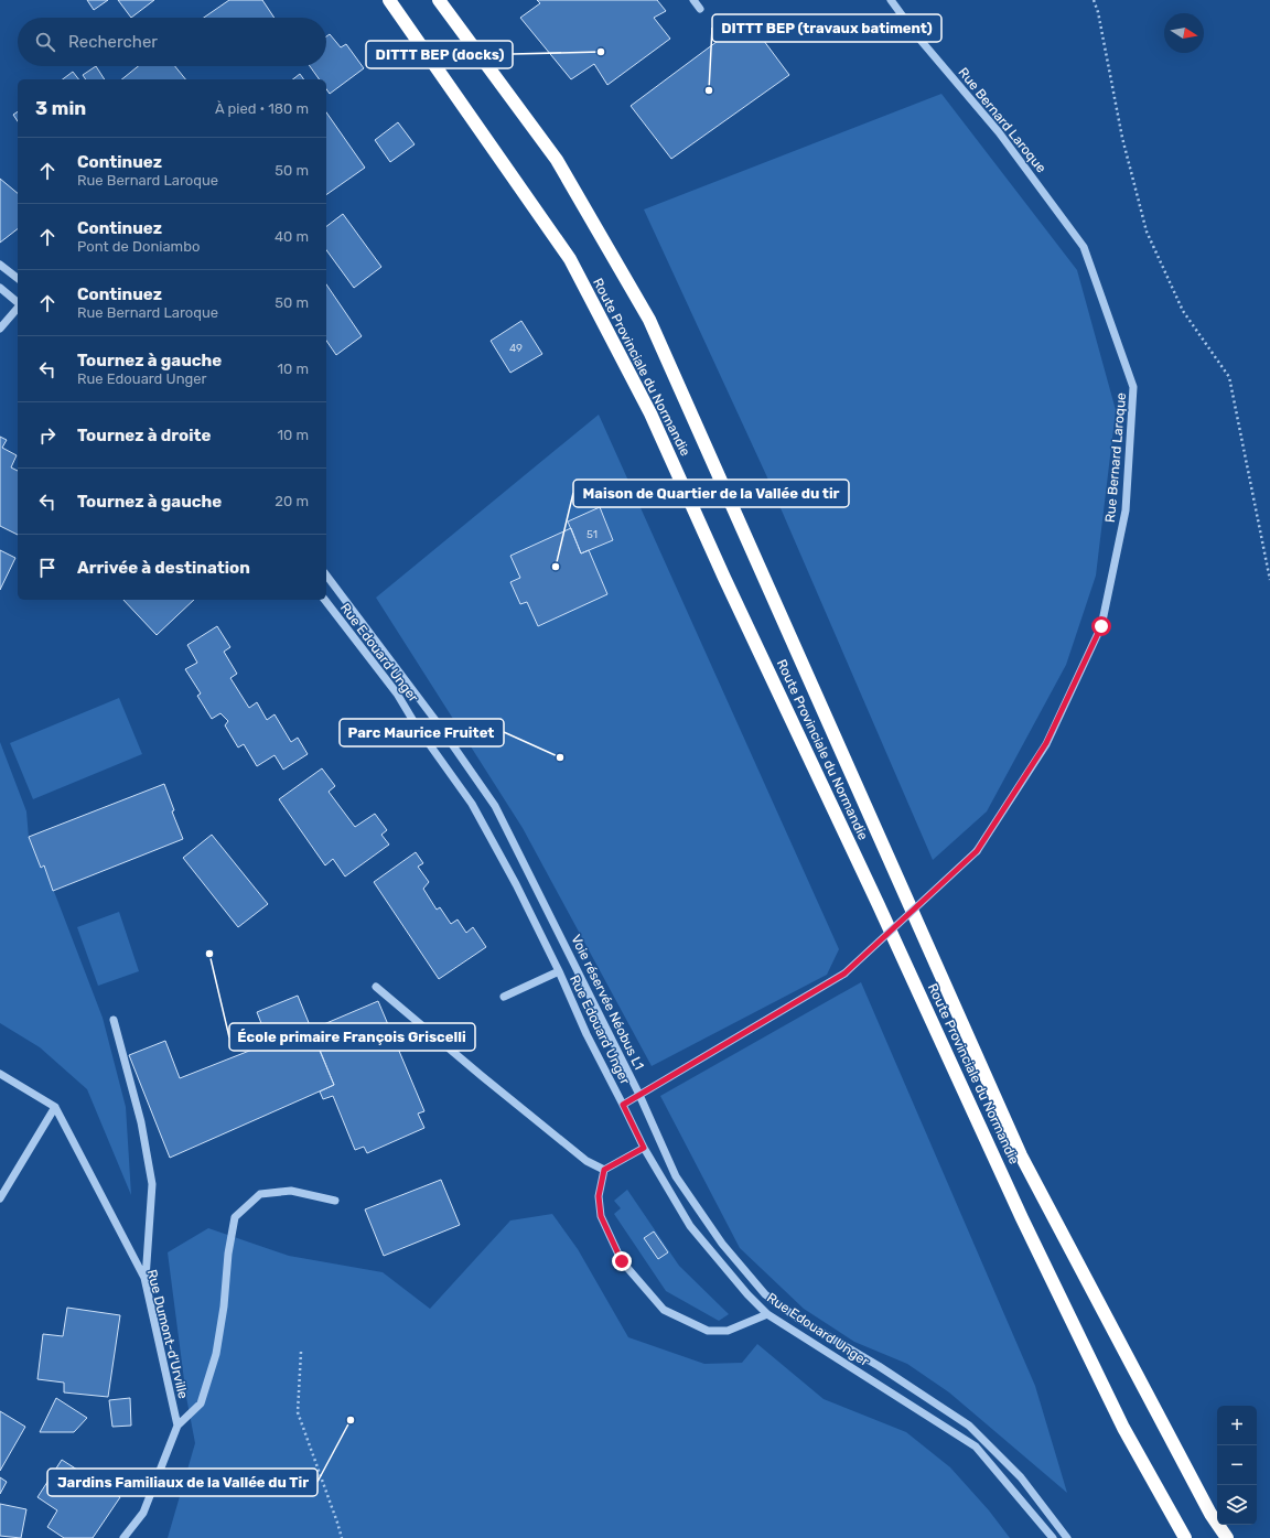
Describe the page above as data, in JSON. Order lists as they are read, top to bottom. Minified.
{"streets":{"highway":["Route Provinciale du Normandie"],"street":["Rue Bernard Laroque","Rue Edouard Unger","Voie réservée Néobus L1","Rue Dumont-d'Urville"]},"crossings":[["Rue Bernard Laroque","Voie réservée Néobus L1"]],"places":["DITTT BEP (docks)","DITTT BEP (travaux batiment)","Maison de Quartier de la Vallée du tir","Parc Maurice Fruitet","École primaire François Griscelli","Jardins Familiaux de la Vallée du Tir"],"house_numbers":["49","51"],"north":"right","page":{"search":"Rechercher","heading":["3 min","À pied · 180 m"],"list":[["Continuez","Rue Bernard Laroque","50 m"],["Continuez","Pont de Doniambo","40 m"],["Continuez","Rue Bernard Laroque","50 m"],["Tournez à gauche","Rue Edouard Unger","10 m"],["Tournez à droite","10 m"],["Tournez à gauche","20 m"],"Arrivée à destination"],"map_buttons":["+","−"]}}
